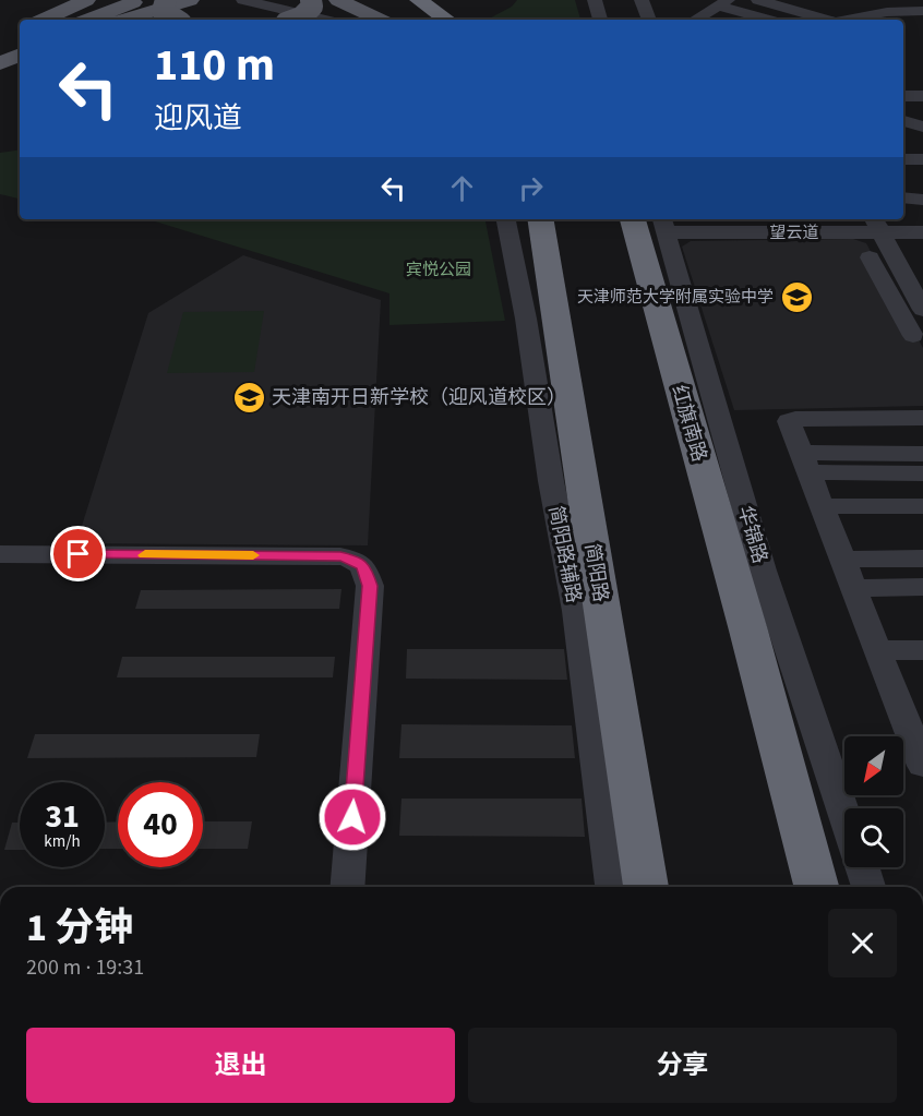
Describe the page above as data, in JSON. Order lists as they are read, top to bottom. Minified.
{"streets":{"highway":["红旗南路","简阳路"],"street":["望云道","华锦路","简阳路辅路"]},"crossings":[["望云道","华锦路"]],"parks":["宾悦公园"],"places":{"school or university":["天津师范大学附属实验中学","天津南开日新学校（迎风道校区）"]},"north":"bottom left","page":{"turn":["110 m","迎风道"],"speed":"31 km/h","limit":"40","heading":["1 分钟","200 m · 19:31"],"buttons":["退出","分享"]}}
